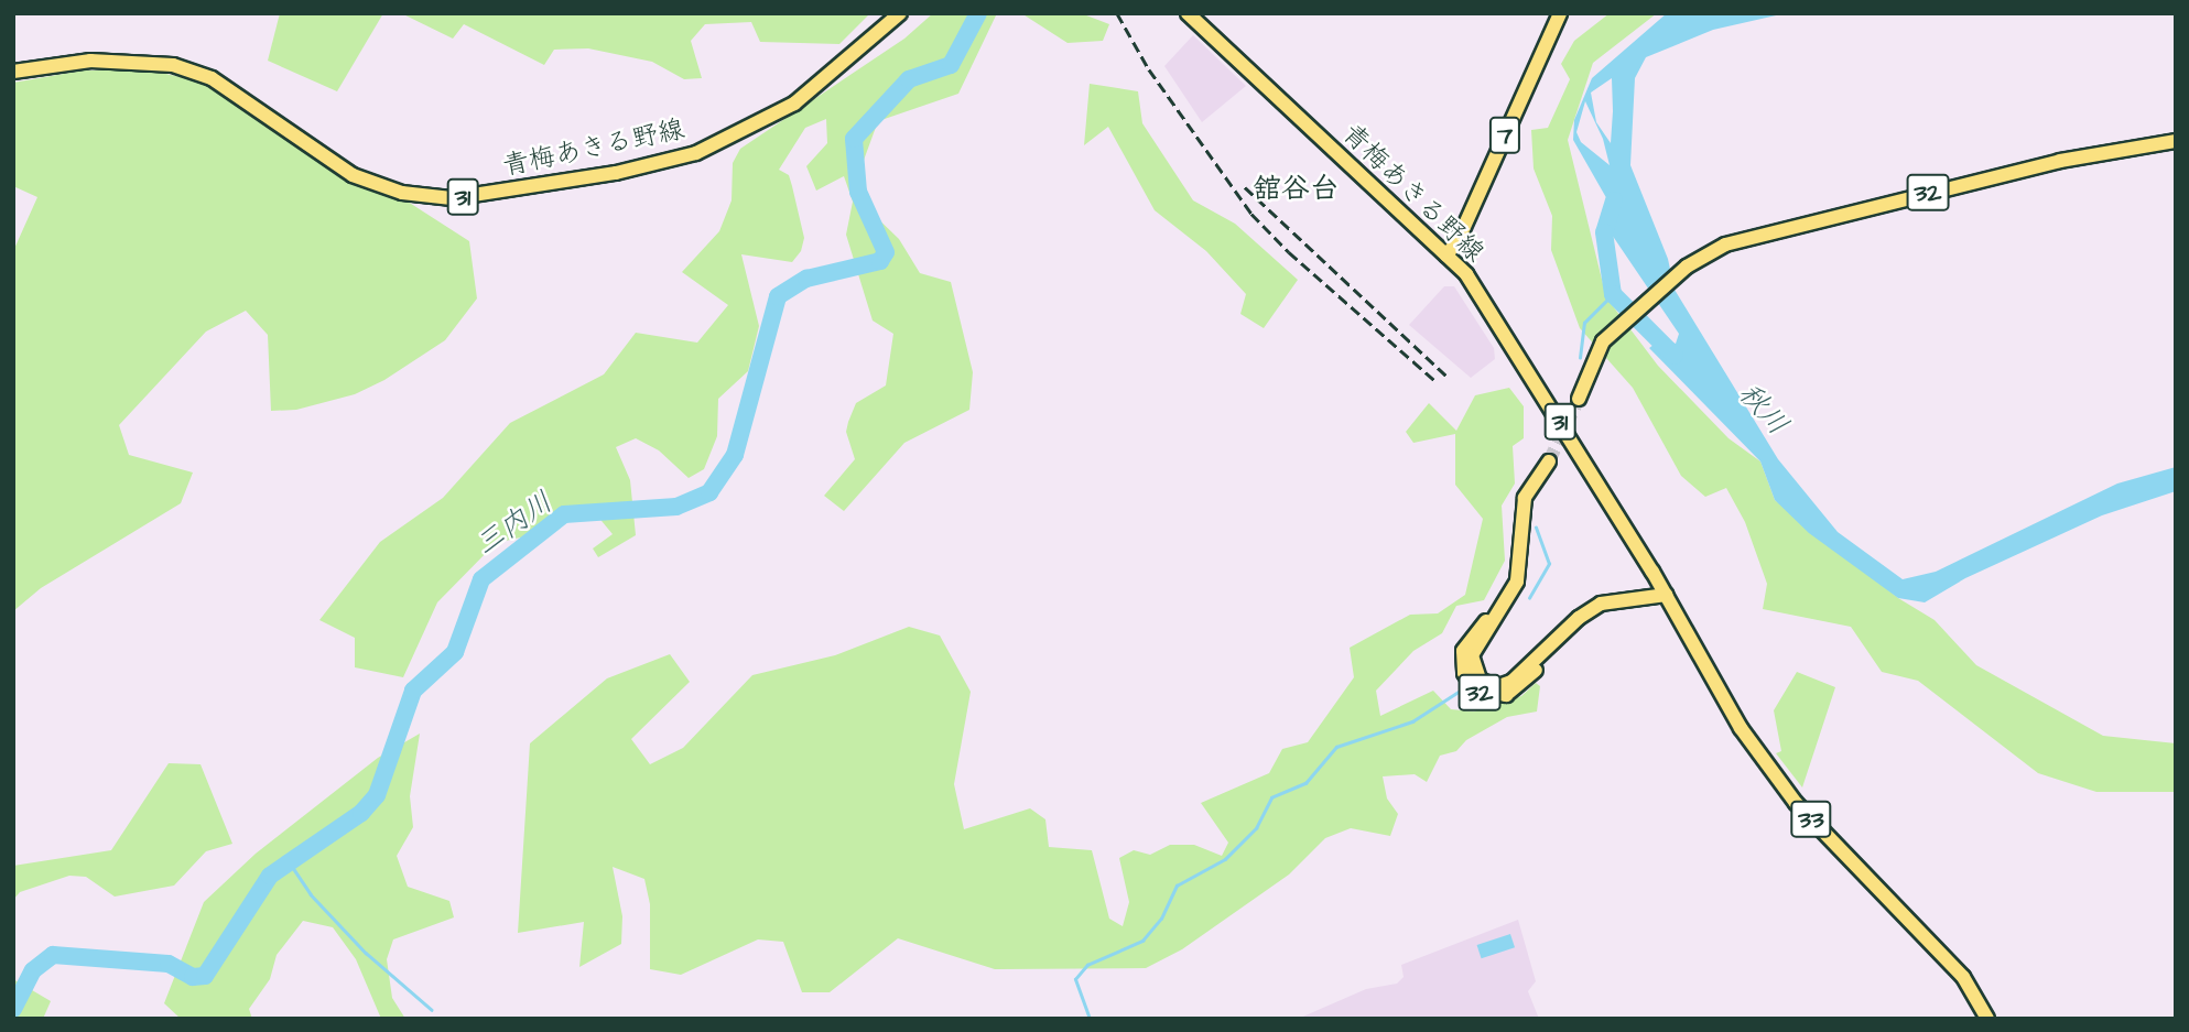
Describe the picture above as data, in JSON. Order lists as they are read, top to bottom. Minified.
{"streets":{"main road":["7","青梅あきる野線","32","31","33"]},"crossings":[["7","青梅あきる野線"],["青梅あきる野線","32"],["青梅あきる野線","33"],["32","33"]],"districts":["舘谷台"],"water":["秋川","三内川"]}
